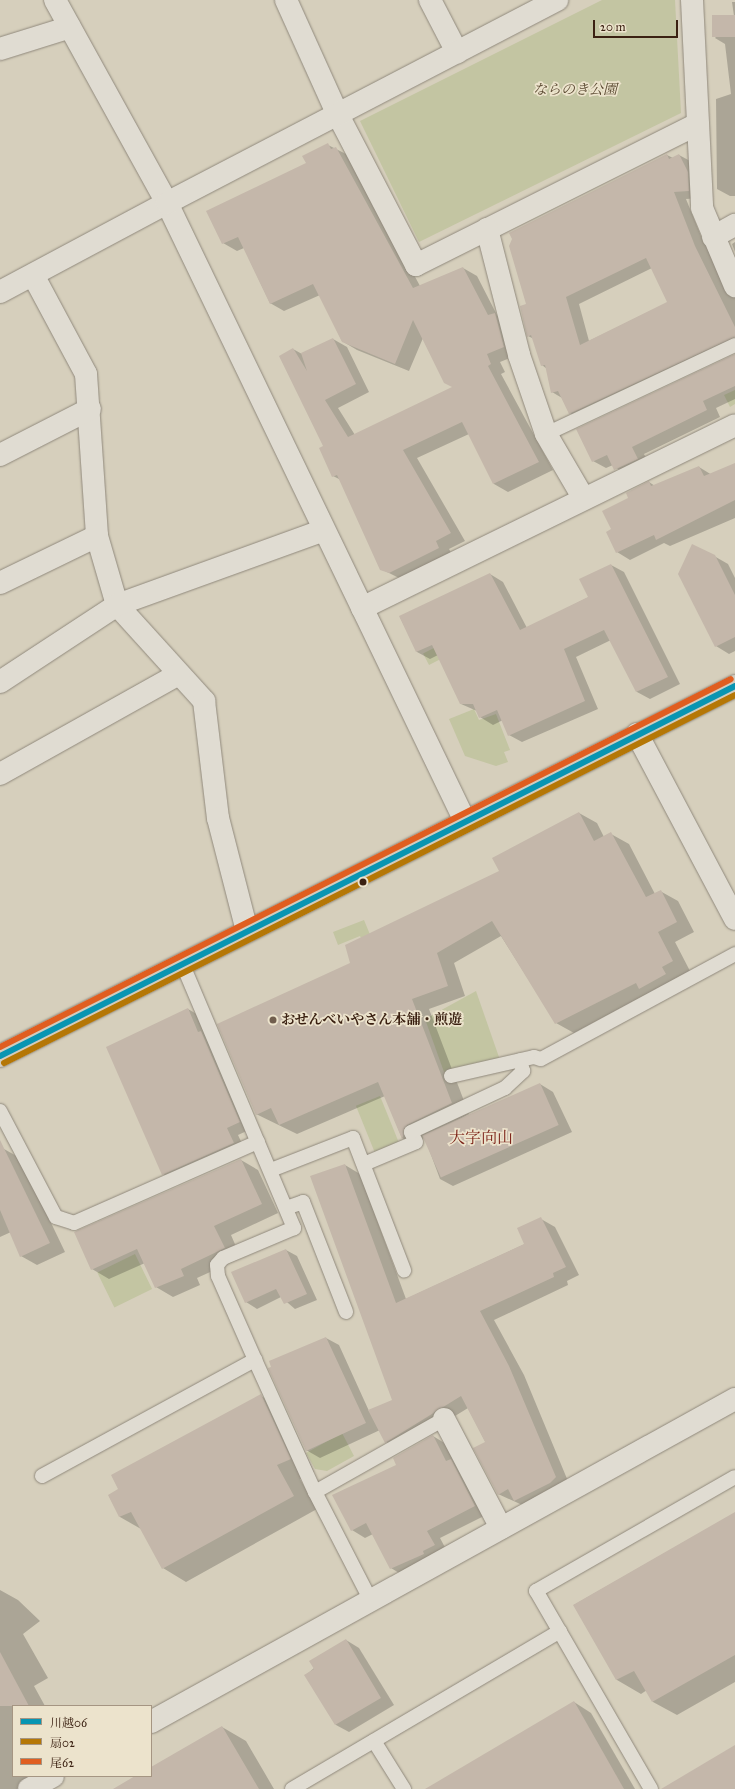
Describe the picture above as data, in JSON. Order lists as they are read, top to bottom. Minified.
{"districts":["大字向山"],"parks":["ならのき公園"],"places":["おせんべいやさん本舗・煎遊"],"lines":["transit line 尾62","transit line 川越06","transit line 扇02"],"legend":["川越06","扇02","尾62"],"scale_bar":"20 m"}
